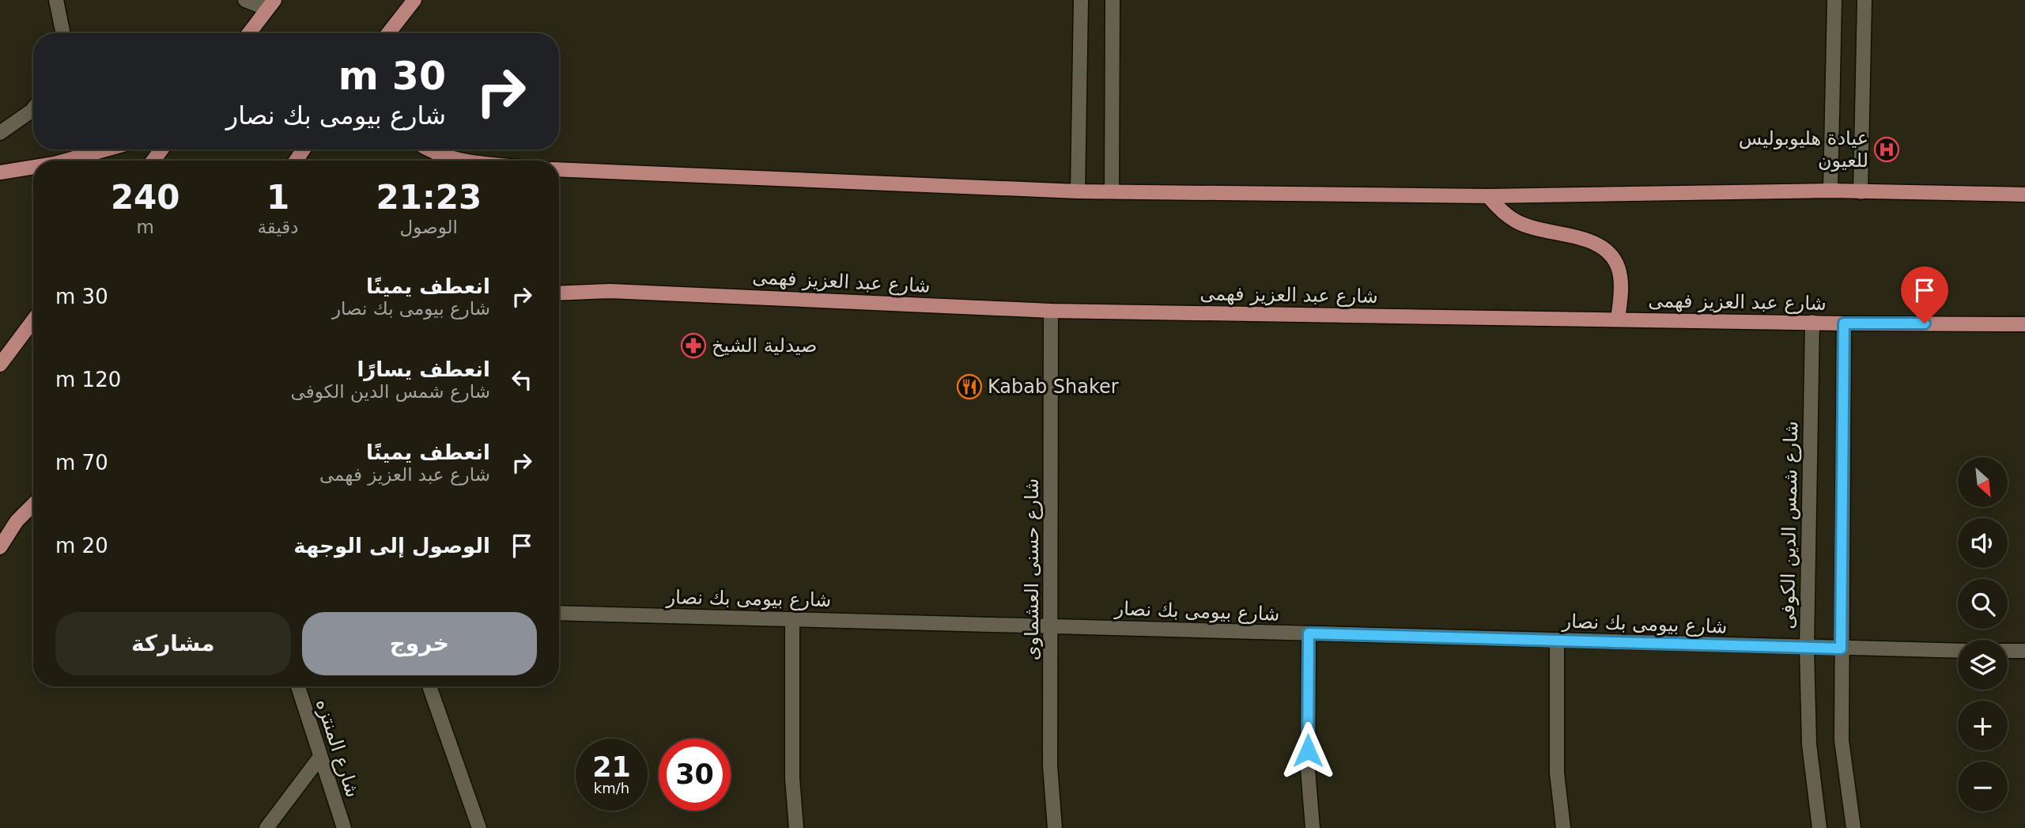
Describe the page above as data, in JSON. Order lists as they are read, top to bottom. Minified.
{"streets":{"main road":["شارع عبد العزيز فهمى"],"street":["شارع شمس الدين الكوفى","شارع حسنى العشماوى","شارع بيومى بك نصار","شارع المنتزه"]},"crossings":[["شارع عبد العزيز فهمى","شارع شمس الدين الكوفى"],["شارع عبد العزيز فهمى","شارع حسنى العشماوى"],["شارع شمس الدين الكوفى","شارع بيومى بك نصار"],["شارع حسنى العشماوى","شارع بيومى بك نصار"]],"places":{"hospital":["عيادة هليوبوليس للعيون"],"pharmacy":["صيدلية الشيخ"],"restaurant":["Kabab Shaker"]},"north":"bottom right","page":{"turn":["30 m","شارع بيومى بك نصار"],"eta":["21:23","الوصول","1","دقيقة","240","m"],"list":[{"name":"انعطف يمينًا","note":"شارع بيومى بك نصار","value":"30 m"},{"name":"انعطف يسارًا","note":"شارع شمس الدين الكوفى","value":"120 m"},{"name":"انعطف يمينًا","note":"شارع عبد العزيز فهمى","value":"70 m"},{"name":"الوصول إلى الوجهة","value":"20 m"}],"map_buttons":["+","−"],"buttons":["خروج","مشاركة"],"speed":"21 km/h","limit":"30"}}
